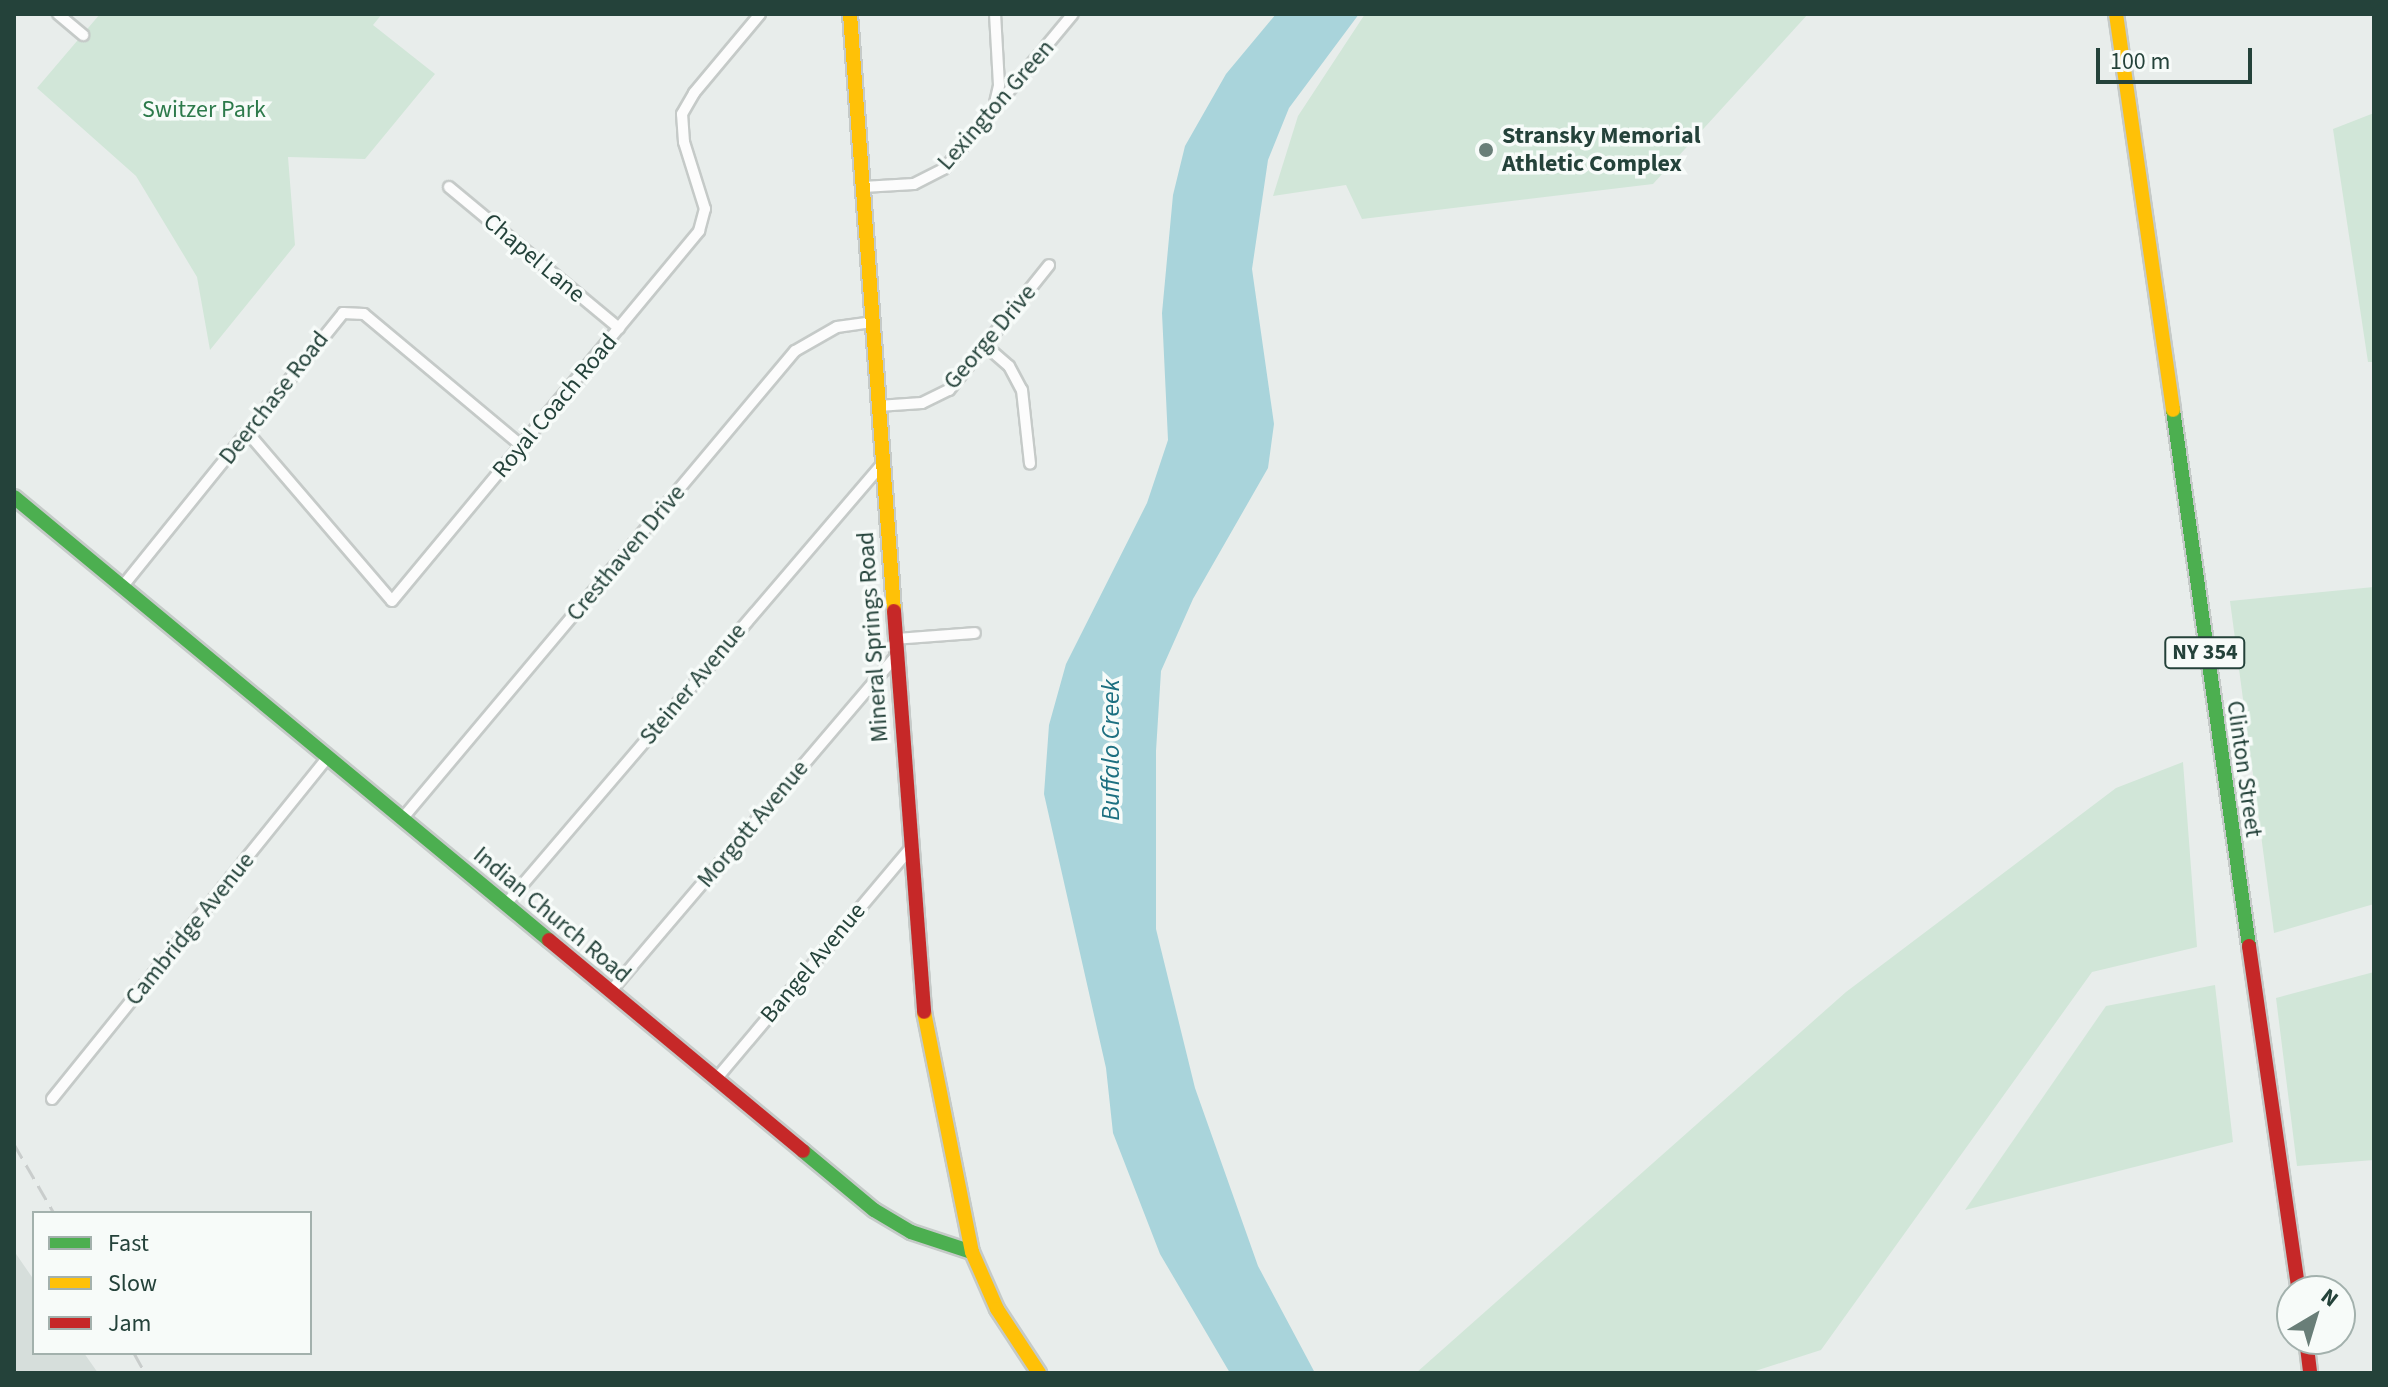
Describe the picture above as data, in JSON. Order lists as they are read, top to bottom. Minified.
{"streets":{"street":["Lexington Green","Chapel Lane","George Drive","Deerchase Road","Royal Coach Road","Cresthaven Drive","Mineral Springs Road","NY 354","Steiner Avenue","Clinton Street","Morgott Avenue","Indian Church Road","Cambridge Avenue","Bangel Avenue"]},"crossings":[["Lexington Green","Mineral Springs Road"],["Chapel Lane","Royal Coach Road"],["George Drive","Mineral Springs Road"],["Deerchase Road","Royal Coach Road"],["Deerchase Road","Indian Church Road"],["Cresthaven Drive","Mineral Springs Road"],["Cresthaven Drive","Indian Church Road"],["Mineral Springs Road","Steiner Avenue"],["Mineral Springs Road","Morgott Avenue"],["Mineral Springs Road","Indian Church Road"],["Mineral Springs Road","Bangel Avenue"],["Steiner Avenue","Indian Church Road"],["Morgott Avenue","Indian Church Road"],["Indian Church Road","Cambridge Avenue"],["Indian Church Road","Bangel Avenue"]],"water":["Buffalo Creek"],"parks":["Switzer Park"],"places":["Stransky Memorial Athletic Complex"],"legend":["Fast","Slow","Jam"],"scale_bar":"100 m","north":"top right"}
